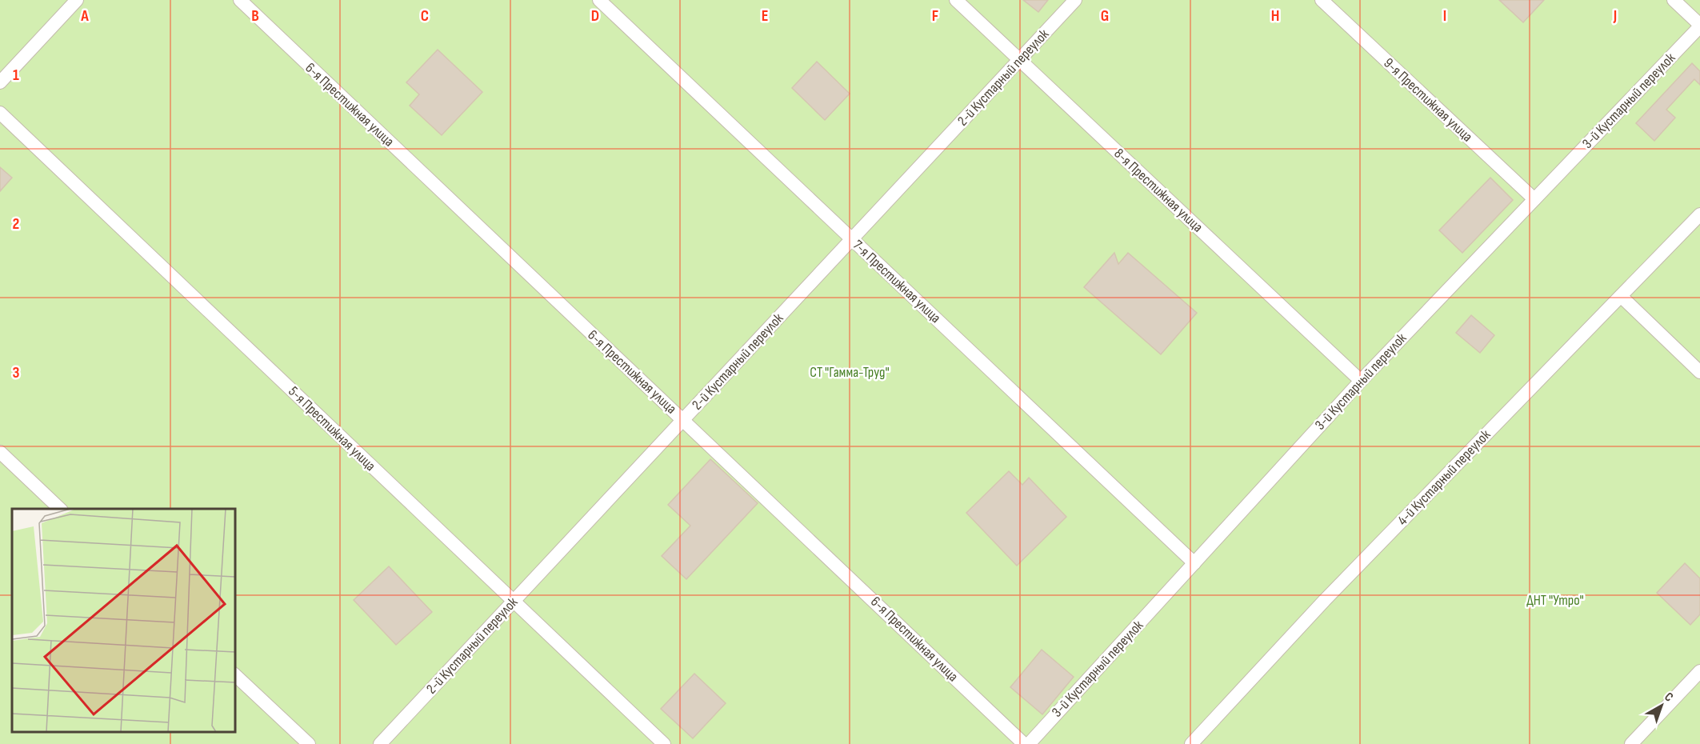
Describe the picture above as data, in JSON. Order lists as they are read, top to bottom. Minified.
{"streets":{"lane":["2-й Кустарный переулок","9-я Престижная улица","3-й Кустарный переулок","6-я Престижная улица","8-я Престижная улица","7-я Престижная улица","5-я Престижная улица","4-й Кустарный переулок"]},"crossings":[["2-й Кустарный переулок","6-я Престижная улица"],["2-й Кустарный переулок","8-я Престижная улица"],["2-й Кустарный переулок","7-я Престижная улица"],["2-й Кустарный переулок","5-я Престижная улица"],["9-я Престижная улица","3-й Кустарный переулок"],["3-й Кустарный переулок","8-я Престижная улица"],["3-й Кустарный переулок","7-я Престижная улица"]],"parks":["СТ \"Гамма-Труд\"","ДНТ \"Утро\""],"north":"top right","grid":{"columns":["A","B","C","D","E","F","G","H","I","J"],"rows":["1","2","3"]}}
